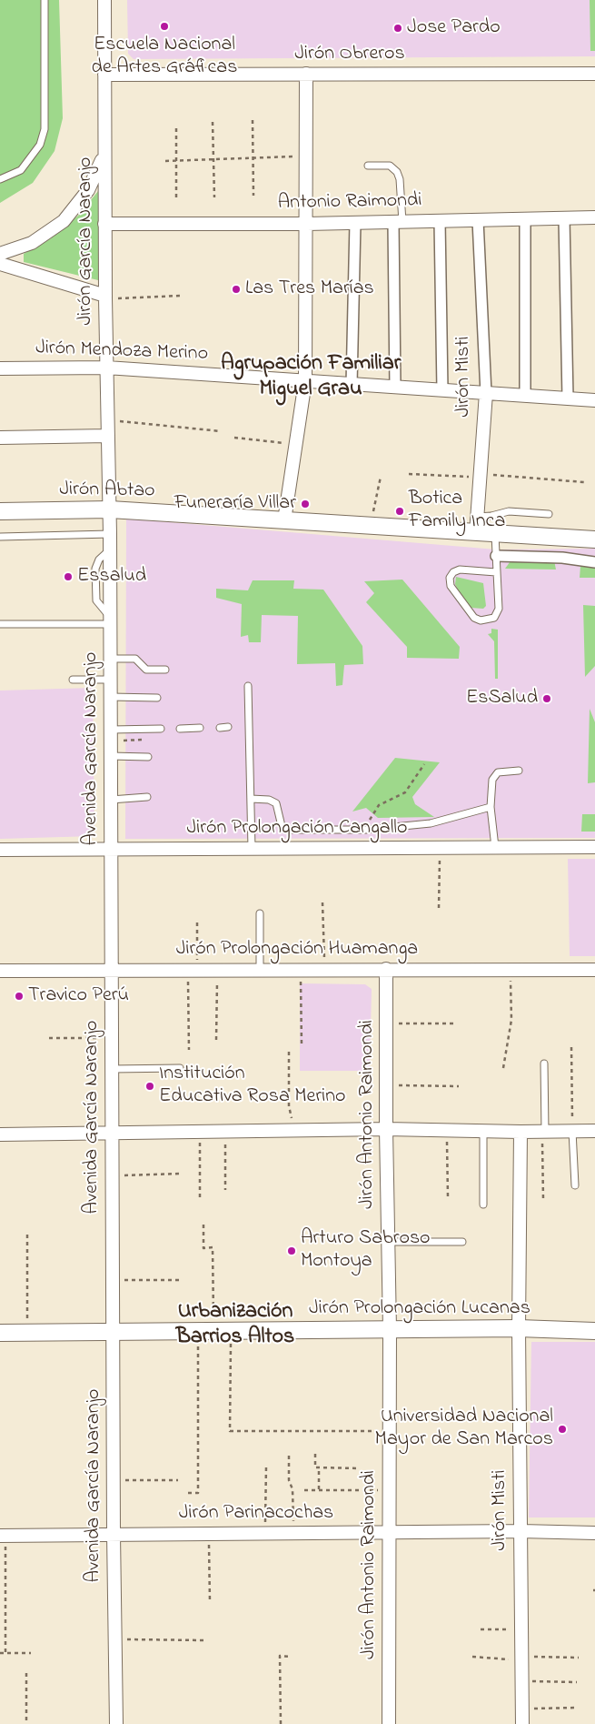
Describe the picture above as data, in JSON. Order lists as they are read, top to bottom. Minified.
{"streets":{"street":["Jirón Obreros","Antonio Raimondi","Jirón García Naranjo","Jirón Mendoza Merino","Jirón Misti","Jirón Abtao","Avenida García Naranjo","Jirón Prolongación Cangallo","Jirón Prolongación Huamanga","Jirón Antonio Raimondi","Jirón Prolongación Lucanas","Jirón Parinacochas"]},"crossings":[["Jirón Obreros","Jirón García Naranjo"],["Antonio Raimondi","Jirón García Naranjo"],["Antonio Raimondi","Jirón Misti"],["Jirón García Naranjo","Jirón Mendoza Merino"],["Jirón García Naranjo","Jirón Abtao"],["Jirón García Naranjo","Avenida García Naranjo"],["Jirón Mendoza Merino","Jirón Misti"],["Jirón Misti","Jirón Abtao"],["Jirón Misti","Jirón Prolongación Lucanas"],["Jirón Misti","Jirón Parinacochas"],["Jirón Abtao","Avenida García Naranjo"],["Avenida García Naranjo","Jirón Prolongación Cangallo"],["Avenida García Naranjo","Jirón Prolongación Huamanga"],["Avenida García Naranjo","Jirón Prolongación Lucanas"],["Avenida García Naranjo","Jirón Parinacochas"],["Jirón Prolongación Huamanga","Jirón Antonio Raimondi"],["Jirón Antonio Raimondi","Jirón Prolongación Lucanas"],["Jirón Antonio Raimondi","Jirón Parinacochas"]],"districts":["Agrupación Familiar Miguel Grau","Urbanización Barrios Altos"],"places":["Escuela Nacional de Artes Gráficas","Jose Pardo","Las Tres Marías","Funeraría Villar","Botica Family Inca","Essalud","EsSalud","Travico Perú","Institución Educativa Rosa Merino","Arturo Sabroso Montoya","Universidad Nacional Mayor de San Marcos"]}
